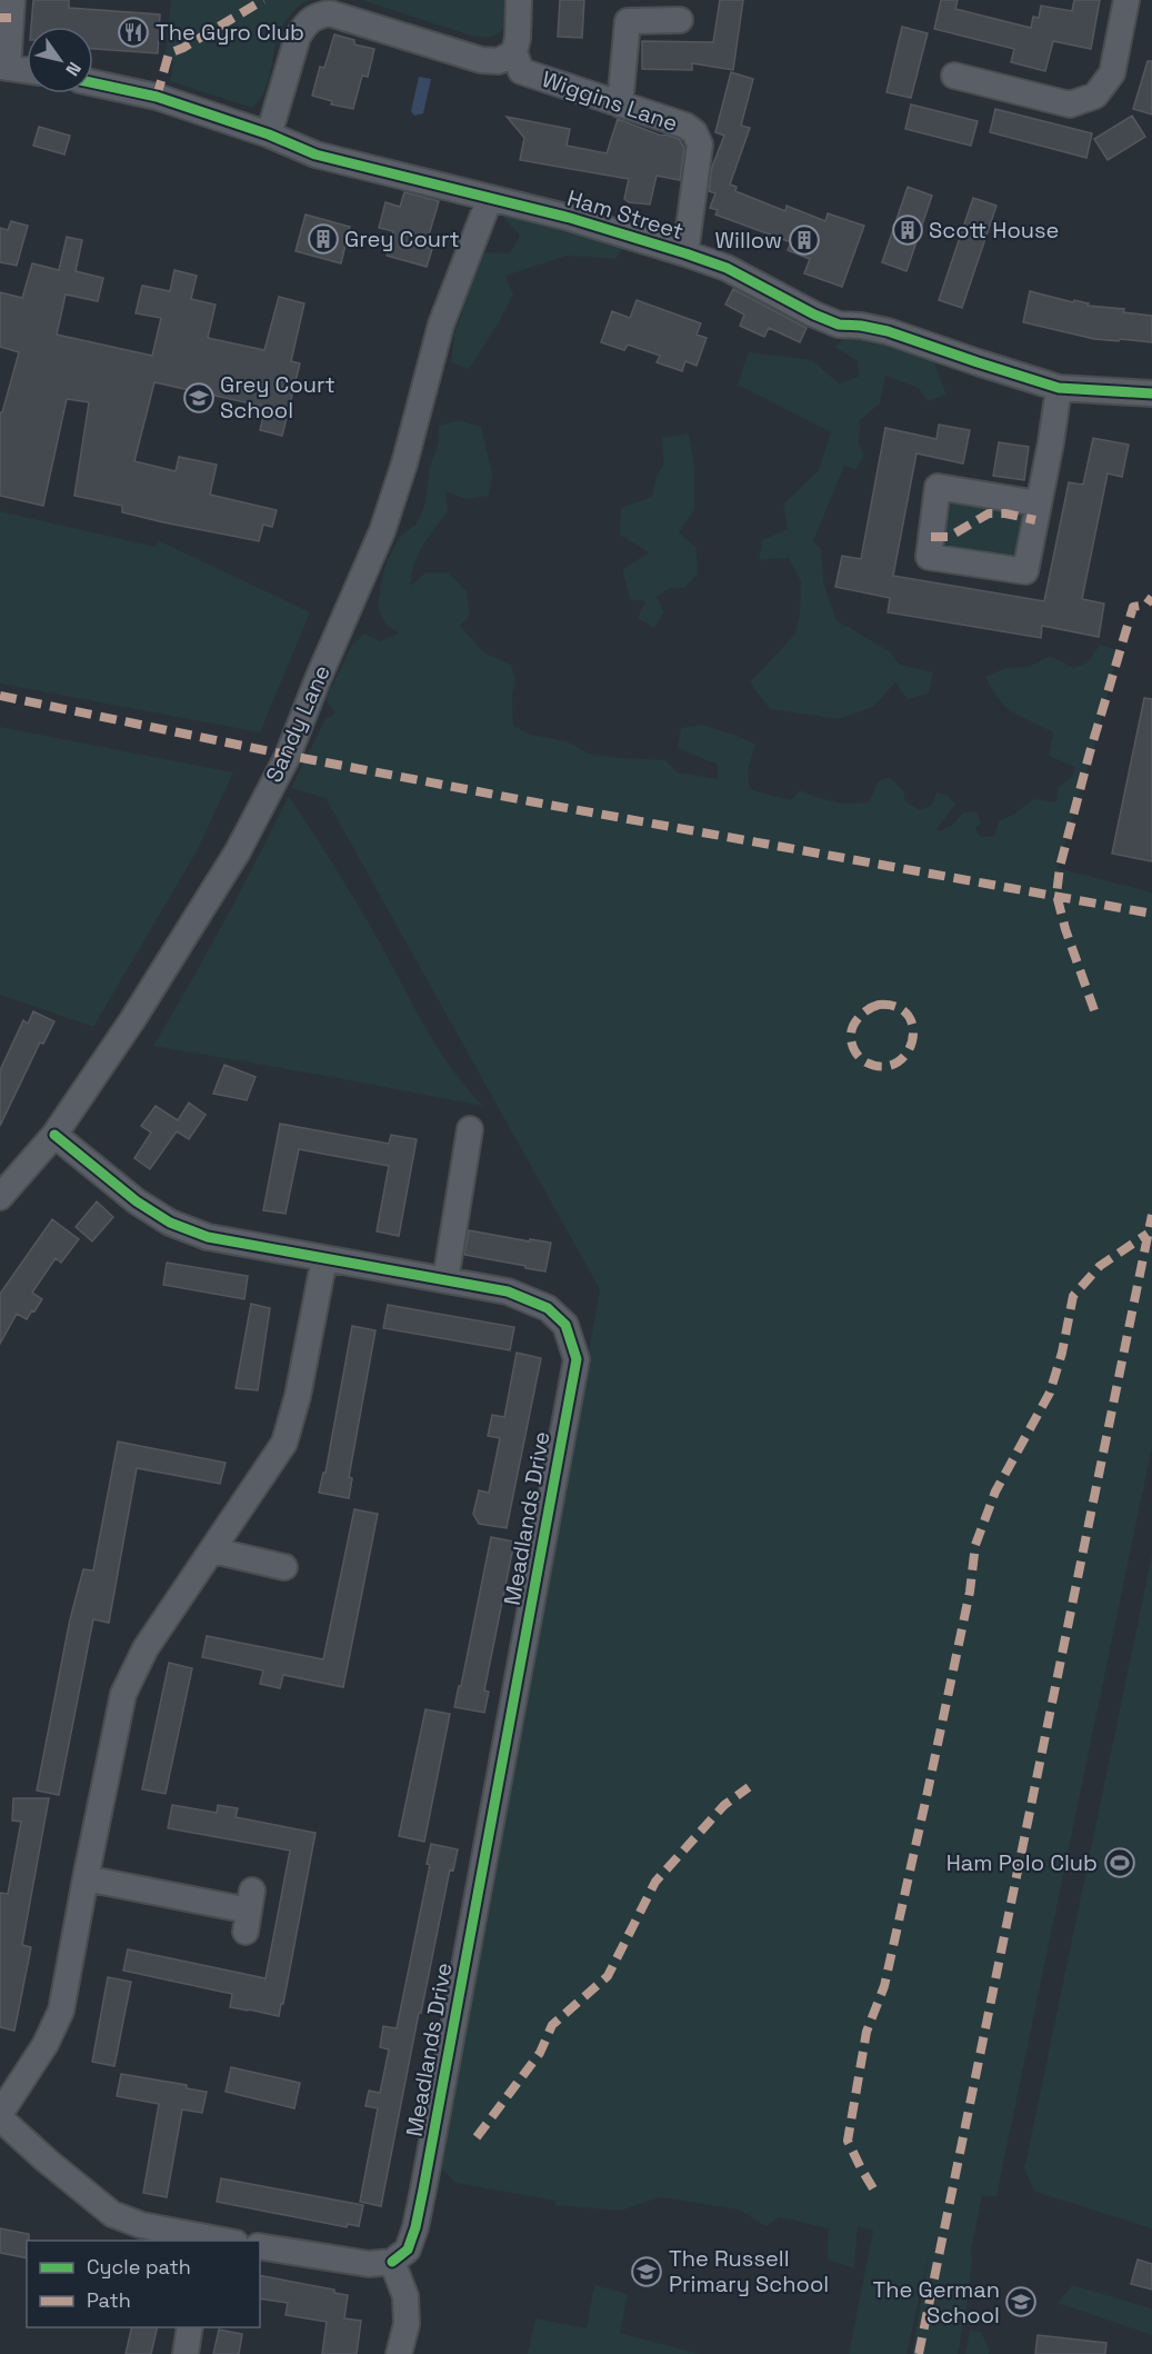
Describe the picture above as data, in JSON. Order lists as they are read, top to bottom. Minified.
{"streets":{"street":["Wiggins Lane","Ham Street","Sandy Lane","Meadlands Drive"]},"crossings":[["Wiggins Lane","Ham Street"],["Ham Street","Sandy Lane"],["Sandy Lane","Meadlands Drive"]],"places":{"restaurant":["The Gyro Club"],"building":["Scott House","Grey Court","Willow"],"school or university":["Grey Court School","The Russell Primary School","The German School"],"sports":["Ham Polo Club"]},"legend":["Cycle path","Path"],"north":"bottom right"}
